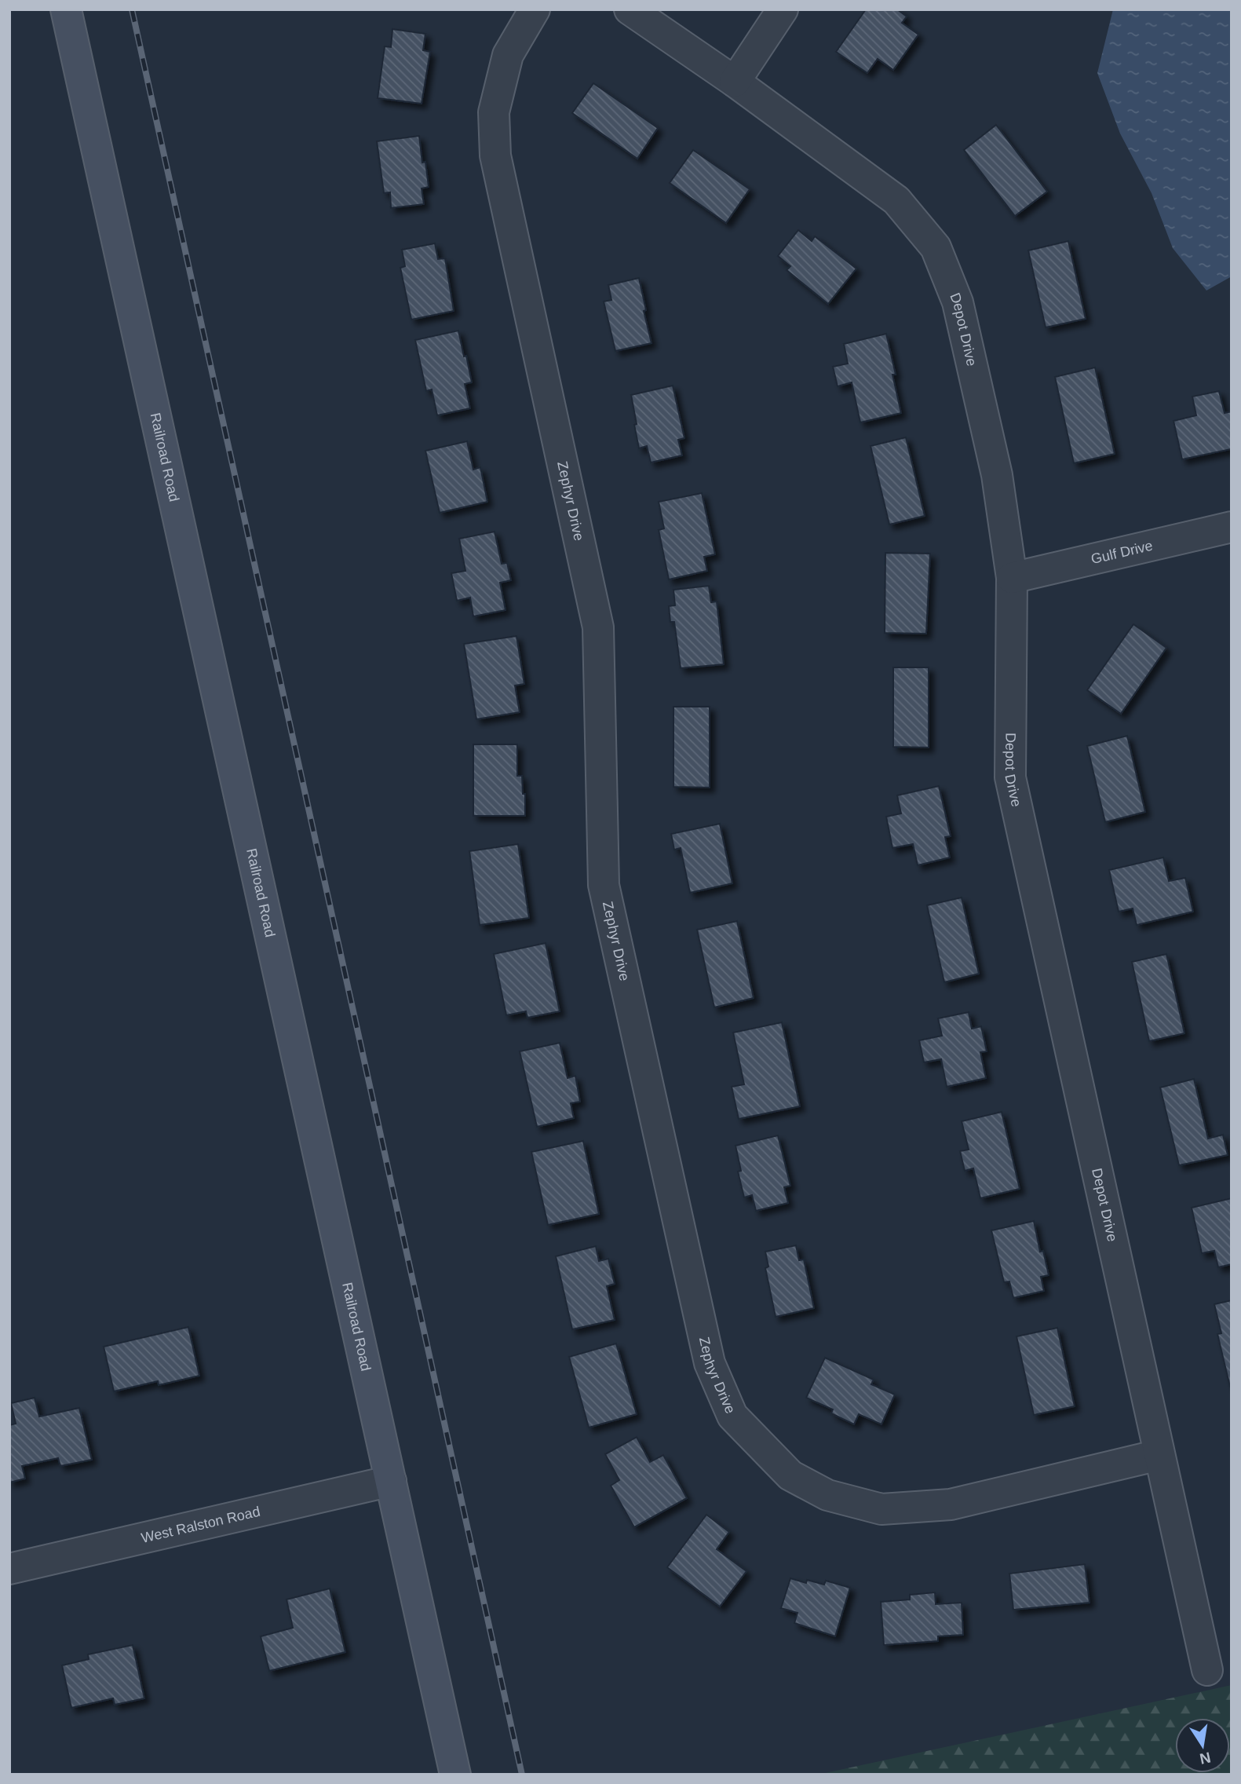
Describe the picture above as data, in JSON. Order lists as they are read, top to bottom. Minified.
{"streets":{"street":["Depot Drive","Railroad Road","Zephyr Drive","Gulf Drive","West Ralston Road"]},"crossings":[["Depot Drive","Zephyr Drive"],["Depot Drive","Gulf Drive"],["Railroad Road","West Ralston Road"]],"north":"bottom"}
